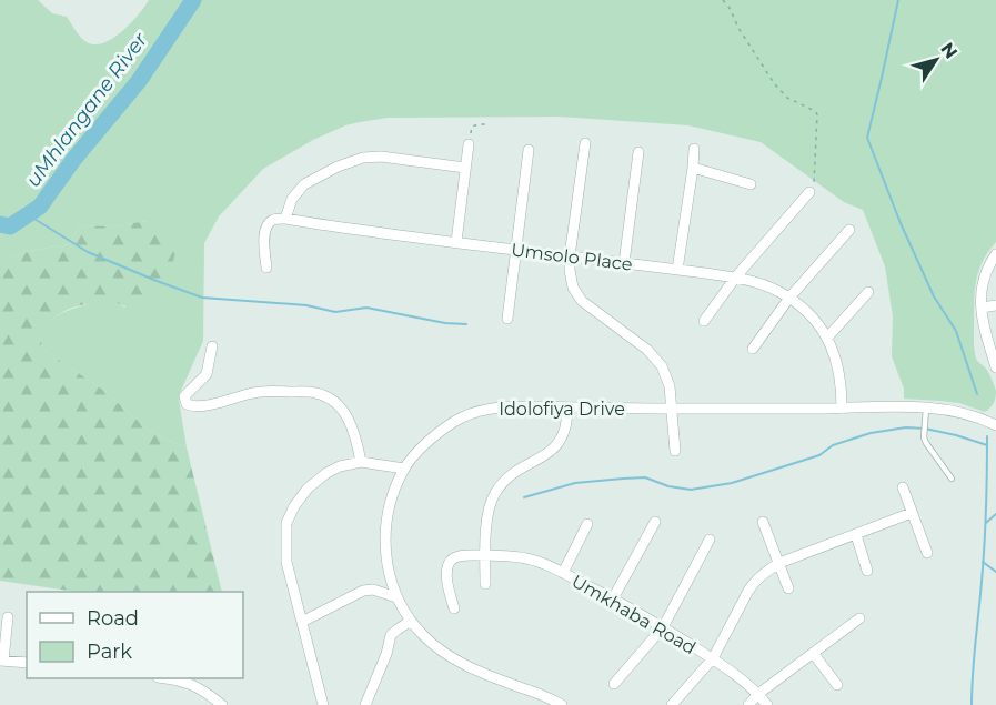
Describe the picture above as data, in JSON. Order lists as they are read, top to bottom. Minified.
{"streets":{"street":["Umsolo Place","Idolofiya Drive","Umkhaba Road"]},"crossings":[["Umsolo Place","Idolofiya Drive"]],"water":["uMhlangane River"],"legend":["Road","Park"],"north":"top right"}
